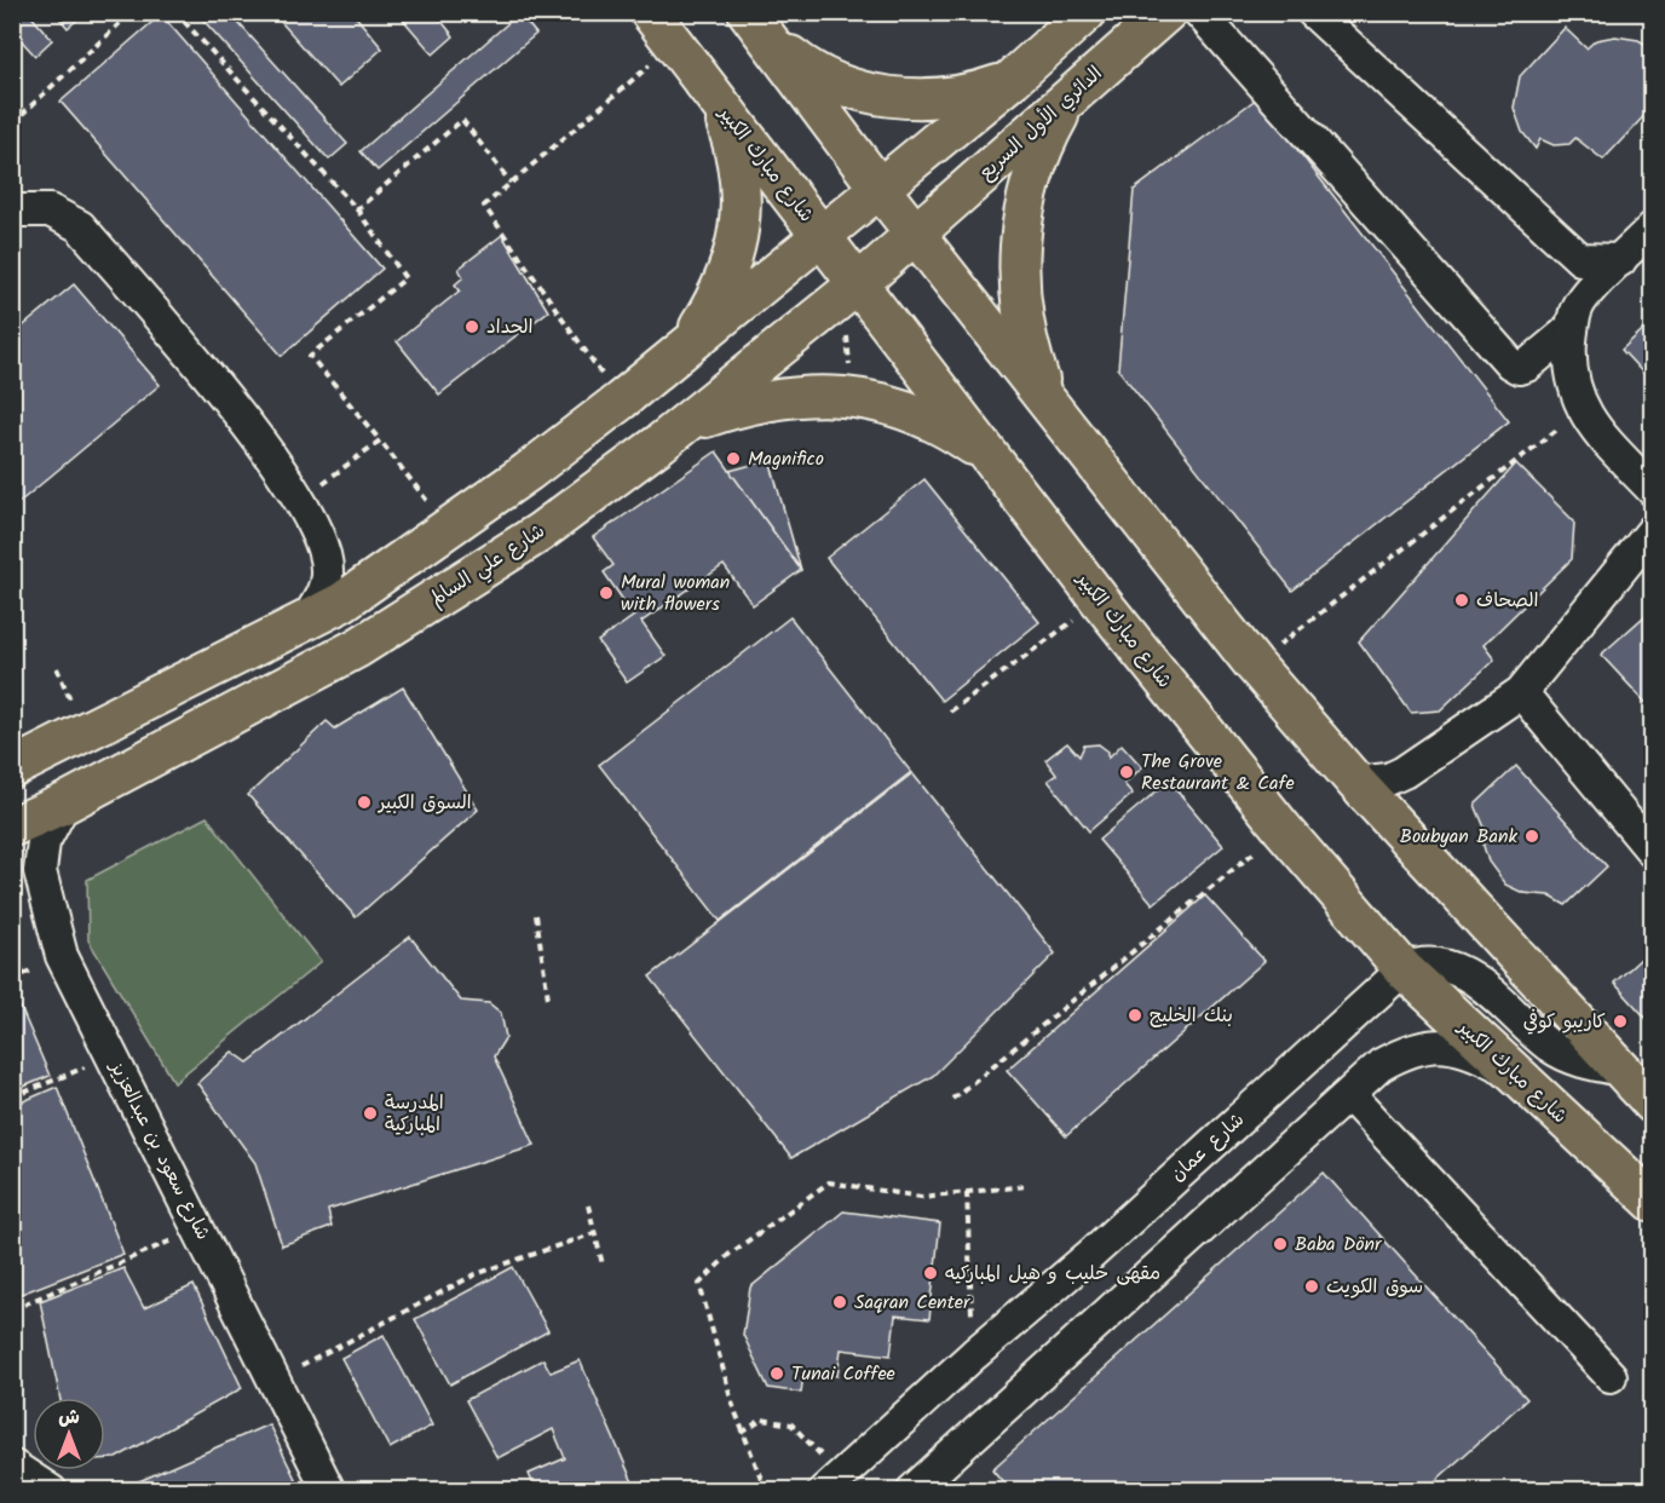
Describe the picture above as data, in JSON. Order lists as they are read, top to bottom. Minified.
{"streets":{"main road":["الدائري الأول السريع","شارع مبارك الكبير","شارع علي السالم"],"street":["شارع عمان","شارع سعود بن عبدالعزيز"]},"crossings":[["الدائري الأول السريع","شارع علي السالم"],["شارع مبارك الكبير","شارع علي السالم"],["شارع مبارك الكبير","شارع عمان"],["شارع علي السالم","شارع سعود بن عبدالعزيز"]],"places":["الحداد","Magnifico","Mural woman with flowers","الصحاف","The Grove Restaurant & Cafe","السوق الكبير","Boubyan Bank","بنك الخليج","كاريبو كوفي","المدرسة المباركية","Baba Dönr","مقهى حليب و هيل المباركيه","سوق الكويت","Saqran Center","Tunai Coffee"],"north":"top"}
